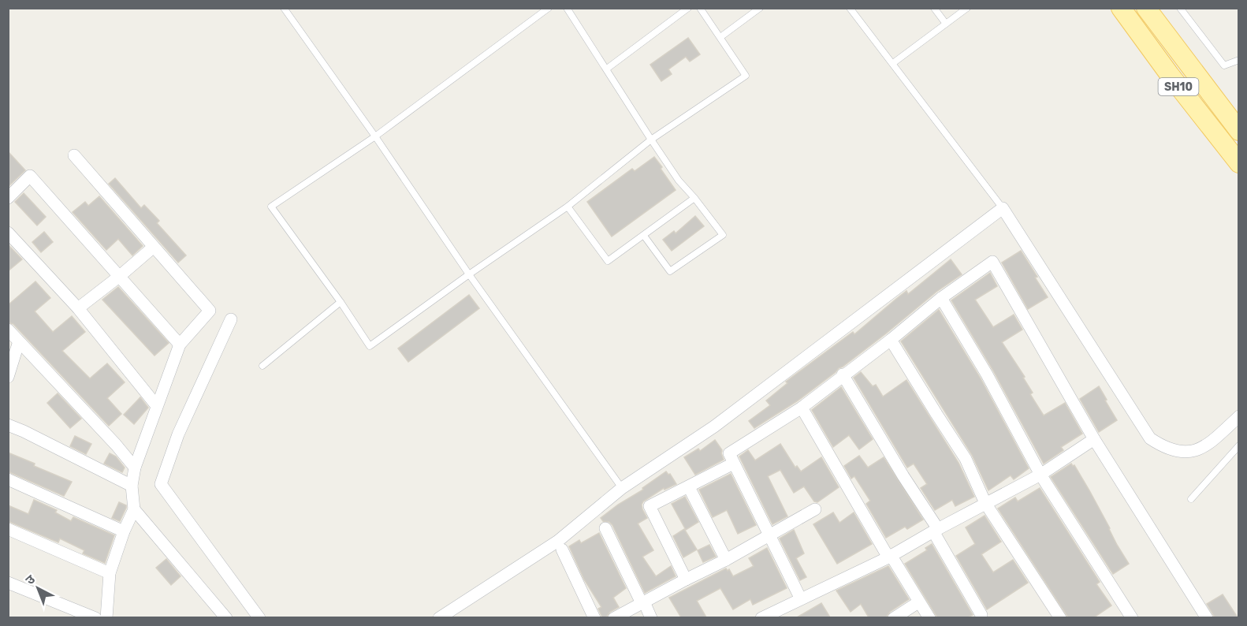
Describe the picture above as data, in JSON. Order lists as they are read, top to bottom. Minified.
{"streets":{"main road":["SH10"]},"north":"top left"}
